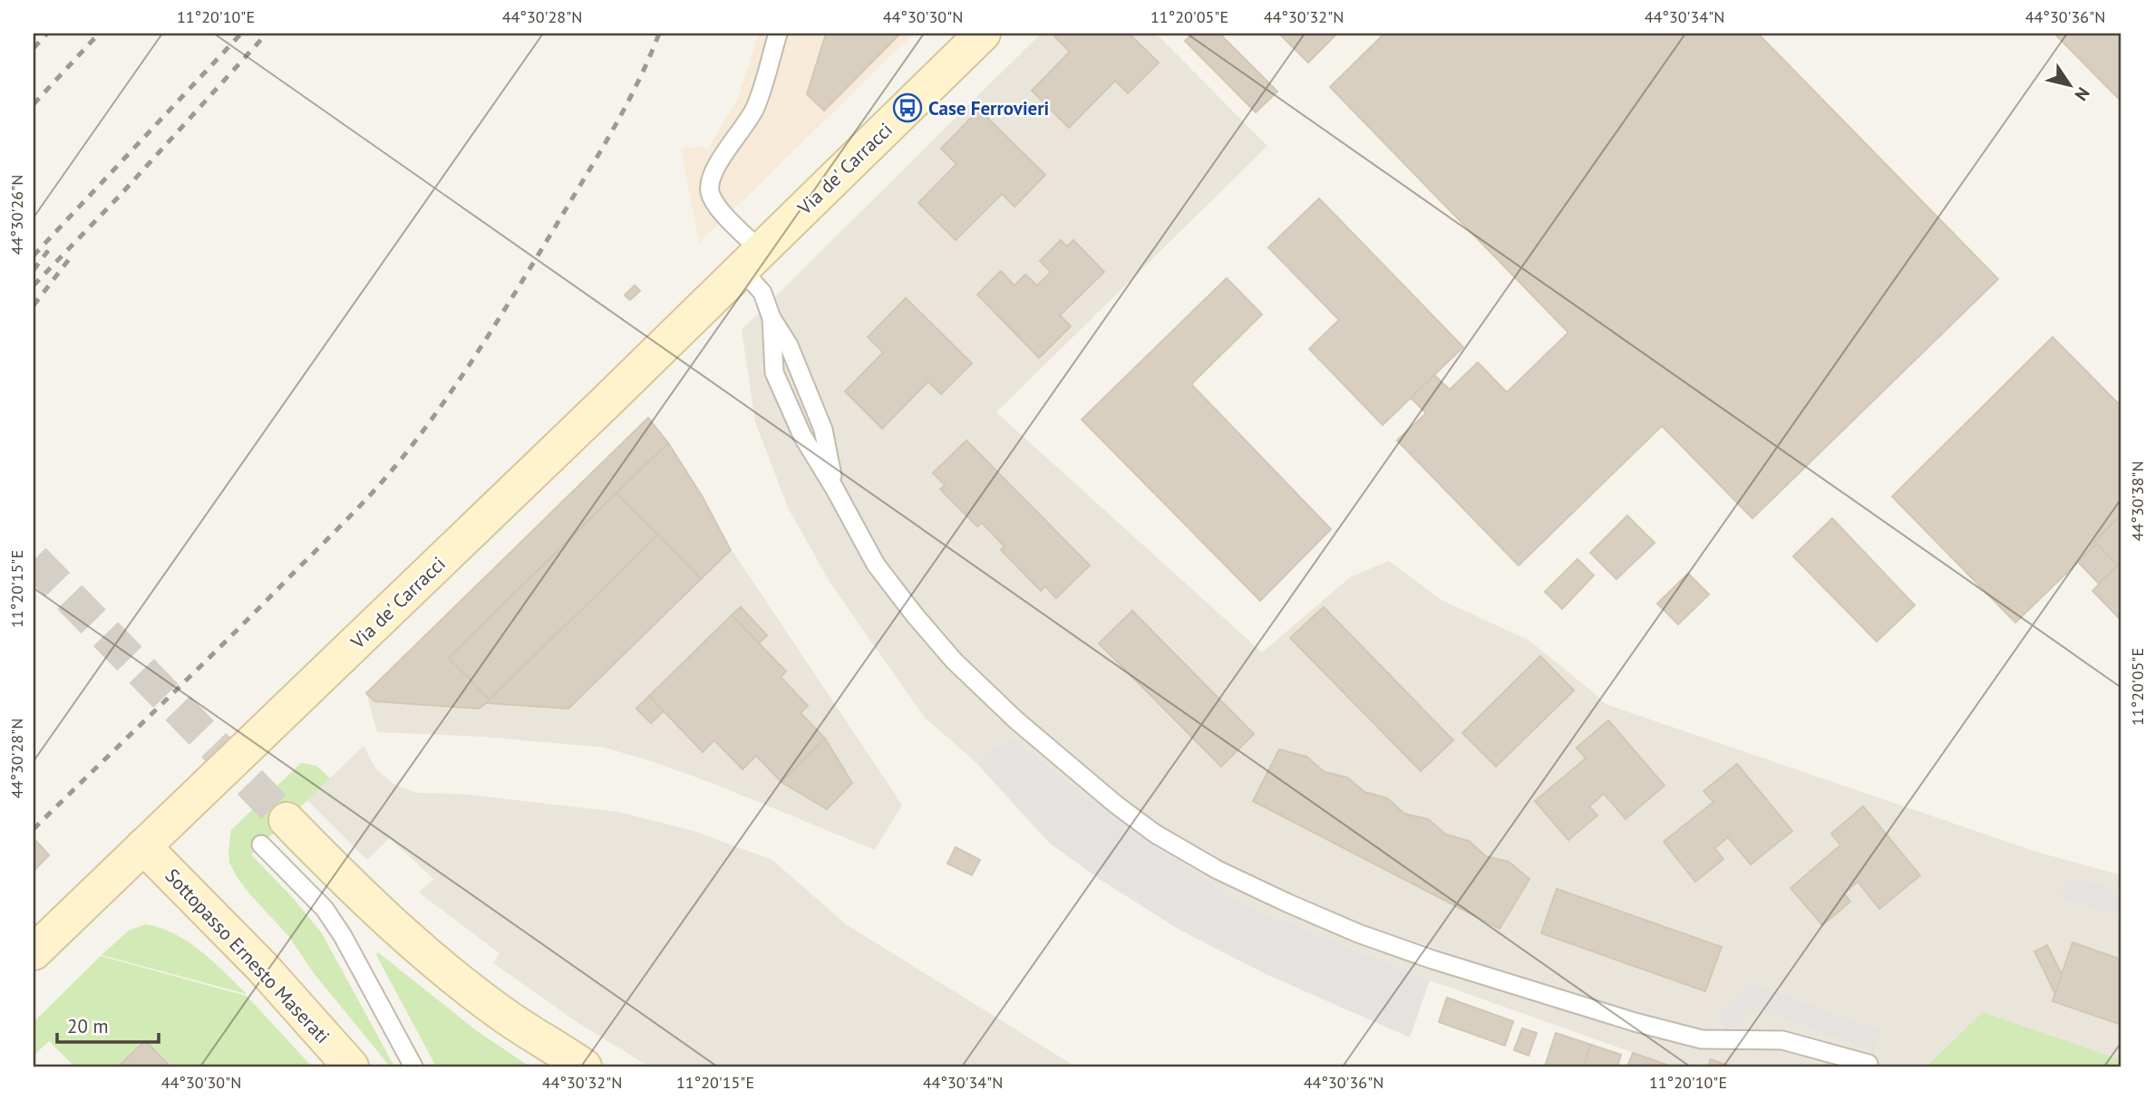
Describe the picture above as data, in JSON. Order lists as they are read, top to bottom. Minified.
{"streets":{"street":["Via de' Carracci","Sottopasso Ernesto Maserati"]},"crossings":[["Via de' Carracci","Sottopasso Ernesto Maserati"]],"places":{"bus stop":["Case Ferrovieri"]},"scale_bar":"20 m","north":"bottom right","coordinates":["11°20'10\"E","44°30'28\"N","44°30'30\"N","11°20'05\"E","44°30'32\"N","44°30'34\"N","44°30'36\"N","44°30'26\"N","44°30'38\"N","11°20'15\"E"]}
